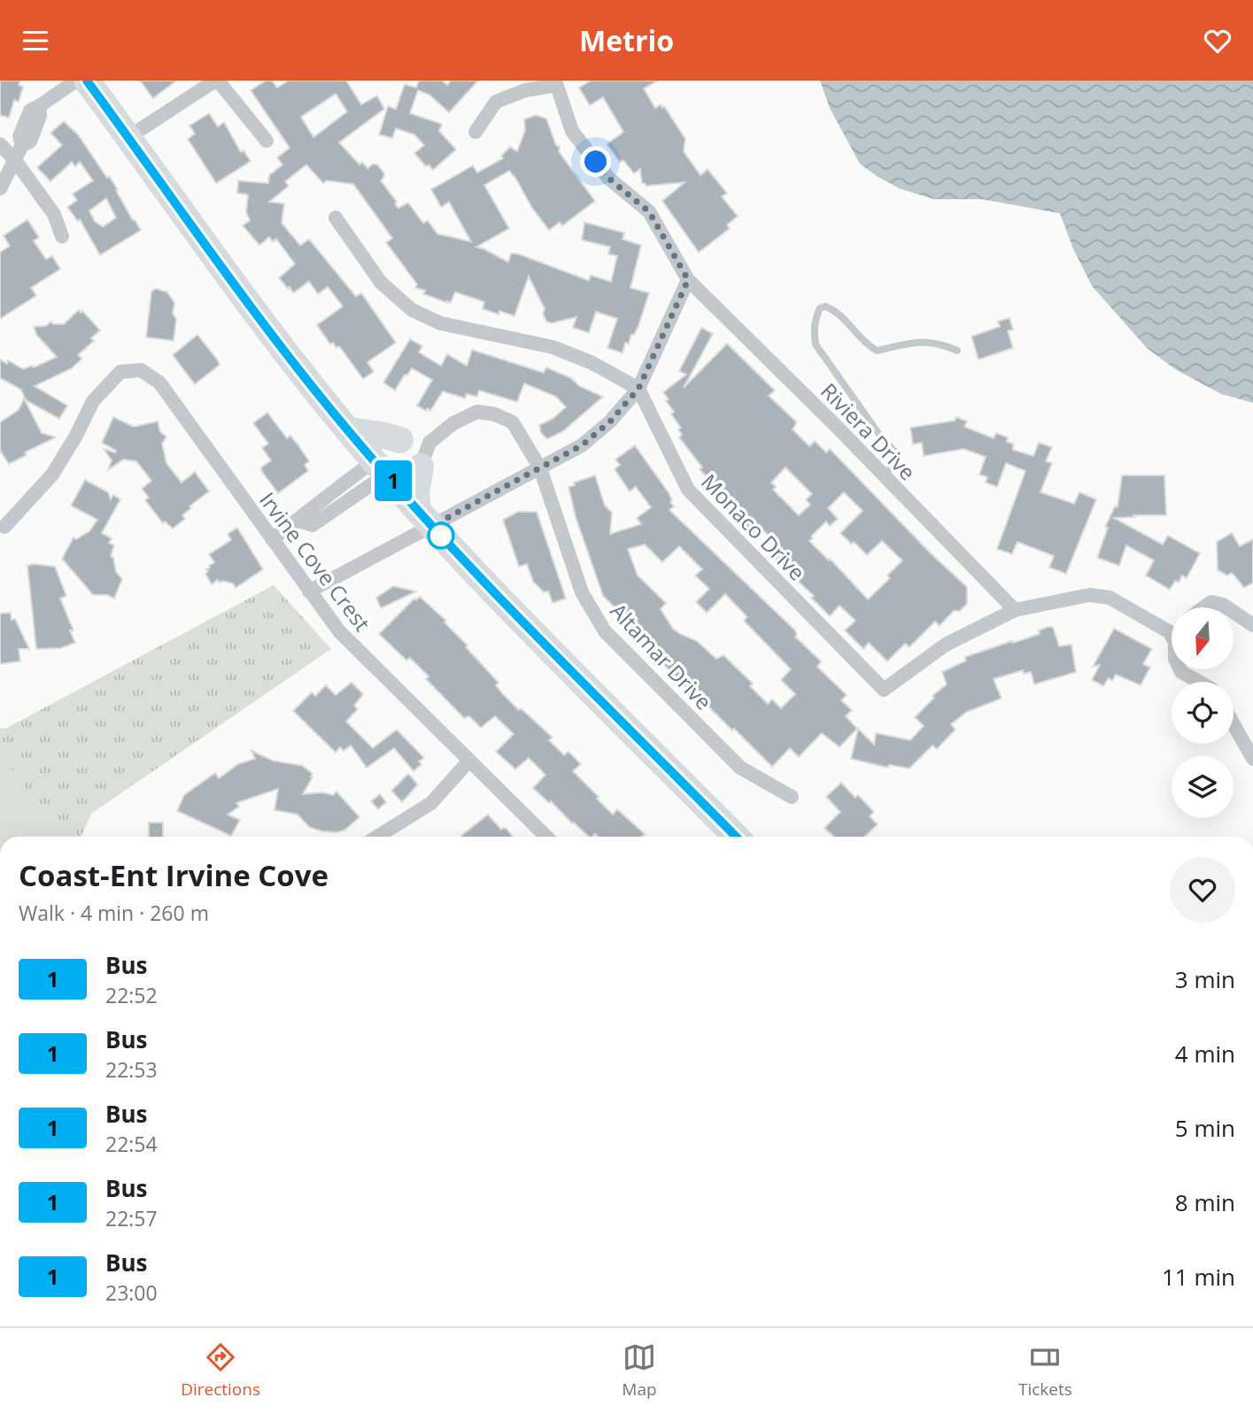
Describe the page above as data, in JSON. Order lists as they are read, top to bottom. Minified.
{"streets":{"street":["Riviera Drive","Monaco Drive","Irvine Cove Crest","Altamar Drive"]},"crossings":[["Riviera Drive","Monaco Drive"]],"lines":["bus line 1"],"north":"bottom","page":{"header":"Metrio","on_map":"1","heading":["Coast-Ent Irvine Cove","Walk · 4 min · 260 m"],"list":[{"mark":"1","name":"Bus","note":"22:52","value":"3 min"},{"mark":"1","name":"Bus","note":"22:53","value":"4 min"},{"mark":"1","name":"Bus","note":"22:54","value":"5 min"},{"mark":"1","name":"Bus","note":"22:57","value":"8 min"},{"mark":"1","name":"Bus","note":"23:00","value":"11 min"}],"tabs":["Directions","Map","Tickets"]}}
